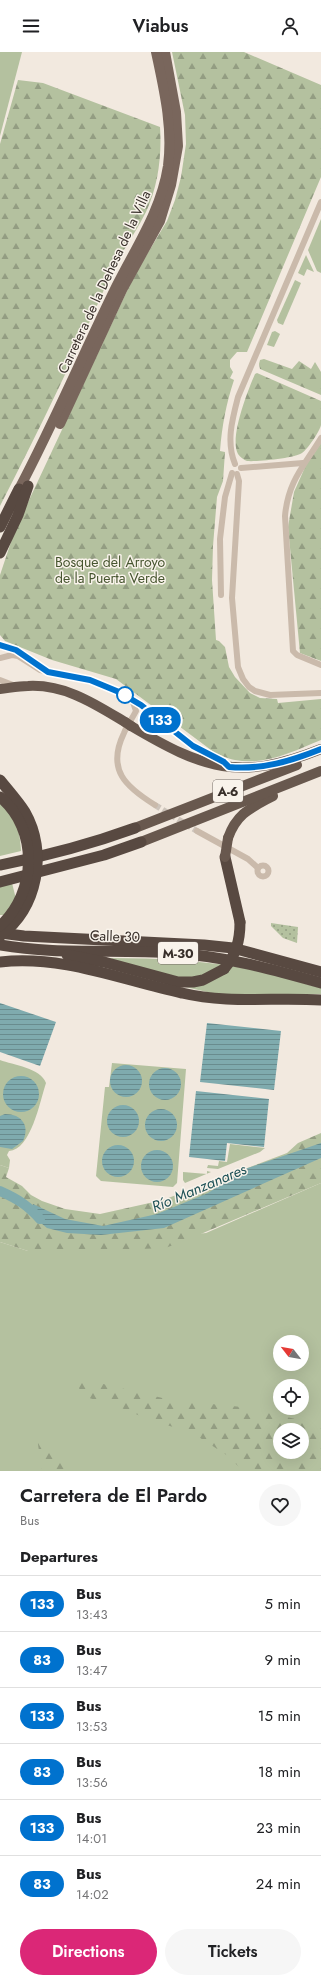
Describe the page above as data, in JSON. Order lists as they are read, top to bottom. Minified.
{"streets":{"highway":["A-6","Calle 30","M-30"],"main road":["Carretera de la Dehesa de la Villa"]},"water":["Río Manzanares"],"parks":["Bosque del Arroyo de la Puerta Verde"],"lines":["bus line 133"],"north":"top left","page":{"header":"Viabus","on_map":"133","heading":[["Carretera de El Pardo","Bus"],"Departures"],"list":[{"mark":"133","name":"Bus","note":"13:43","value":"5 min"},{"mark":"83","name":"Bus","note":"13:47","value":"9 min"},{"mark":"133","name":"Bus","note":"13:53","value":"15 min"},{"mark":"83","name":"Bus","note":"13:56","value":"18 min"},{"mark":"133","name":"Bus","note":"14:01","value":"23 min"},{"mark":"83","name":"Bus","note":"14:02","value":"24 min"}],"buttons":["Directions","Tickets"]}}
